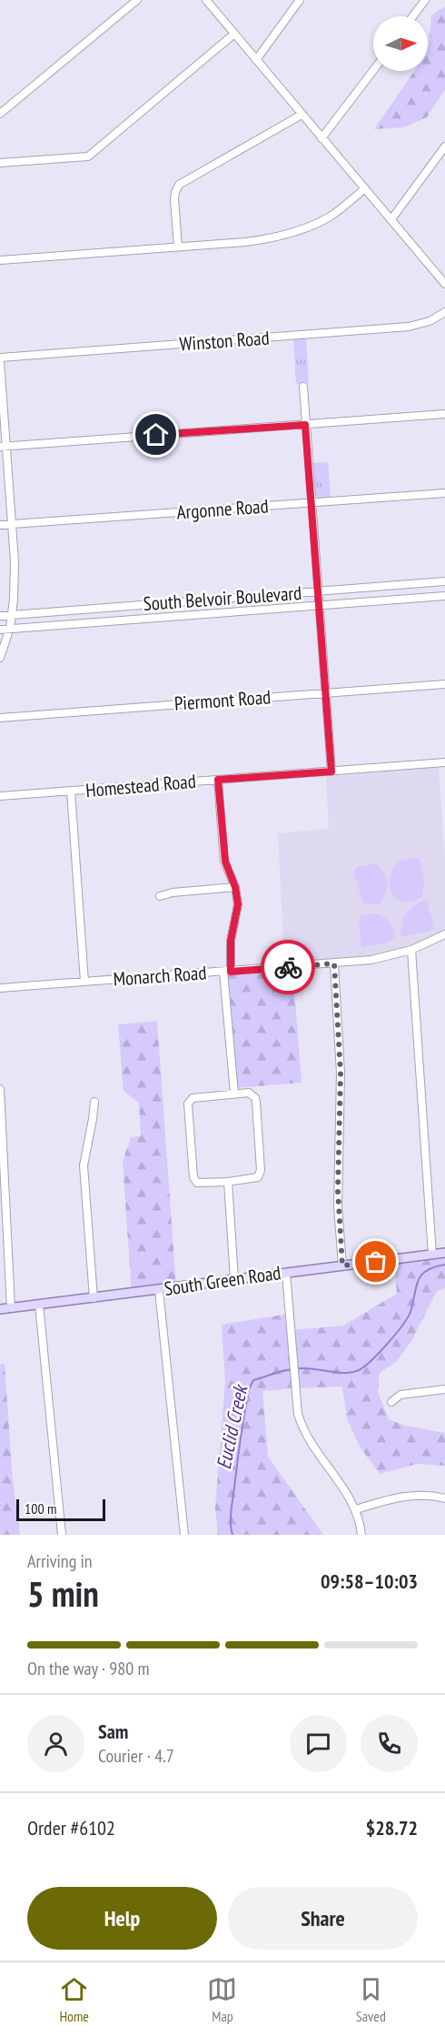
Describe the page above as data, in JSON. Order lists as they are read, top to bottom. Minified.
{"streets":{"main road":["South Green Road"],"street":["Winston Road","Argonne Road","South Belvoir Boulevard","Piermont Road","Homestead Road","Monarch Road"]},"water":["Euclid Creek"],"scale_bar":"100 m","north":"right","page":{"scale":"100 m","heading":["5 min","Arriving in","09:58–10:03"],"panel":["Sam","Courier · 4.7","Order #6102","$28.72"],"bar":"On the way · 980 m","buttons":["Help","Share"],"tabs":["Home","Map","Saved"]}}
